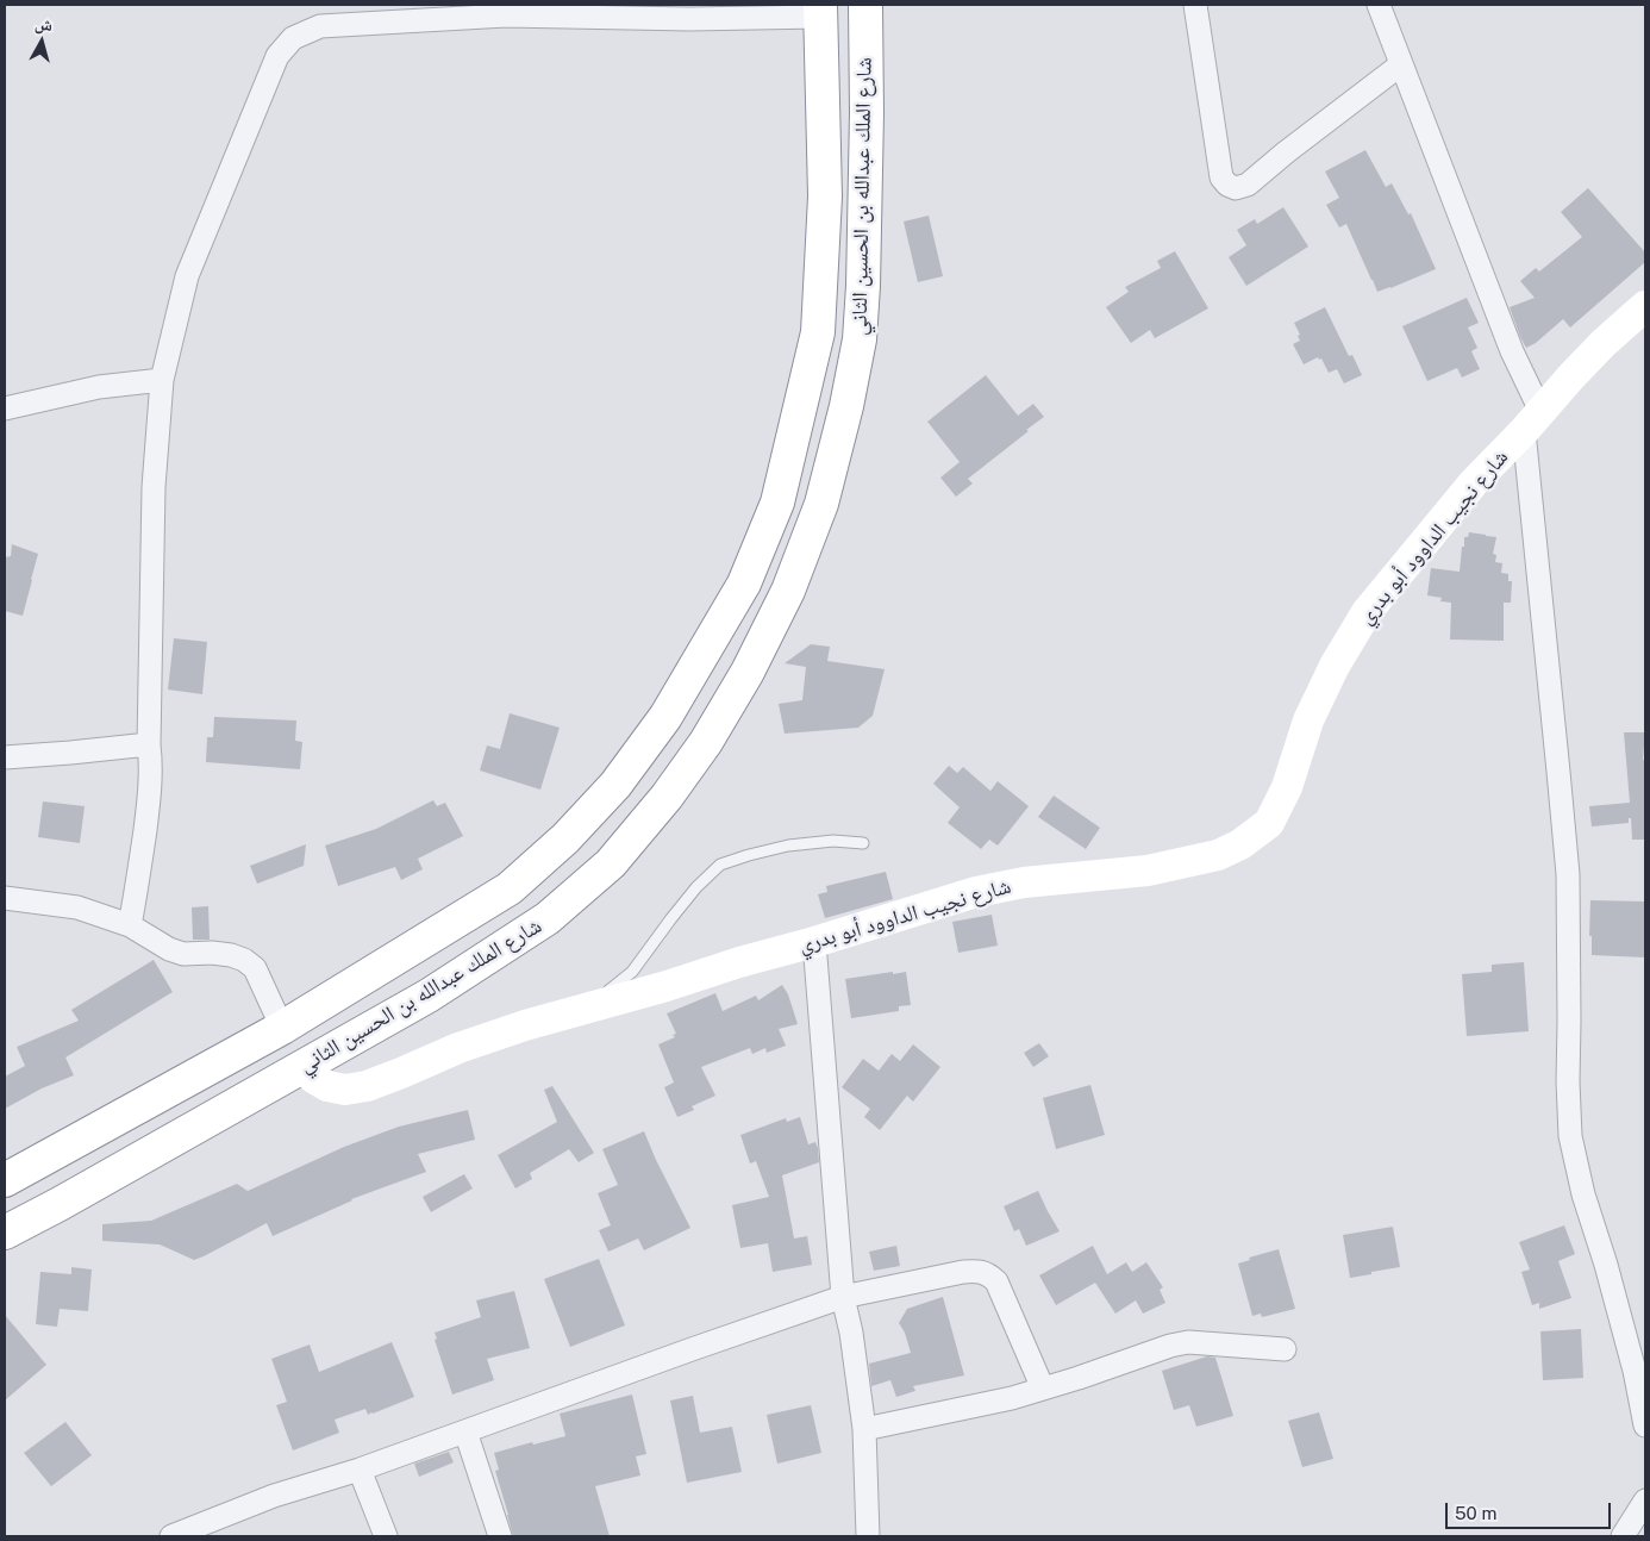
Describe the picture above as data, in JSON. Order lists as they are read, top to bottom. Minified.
{"streets":{"highway":["شارع الملك عبدالله بن الحسين الثاني"],"street":["شارع نجيب الداوود أبو بدري"]},"crossings":[["شارع الملك عبدالله بن الحسين الثاني","شارع نجيب الداوود أبو بدري"]],"scale_bar":"50 m","north":"top"}
